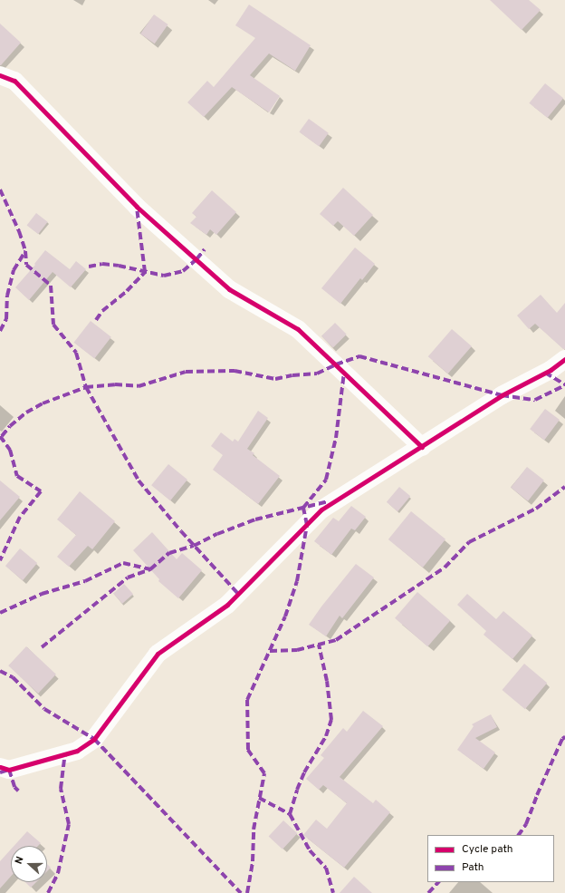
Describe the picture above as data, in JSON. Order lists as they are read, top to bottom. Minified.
{"legend":["Cycle path","Path"],"north":"left"}
